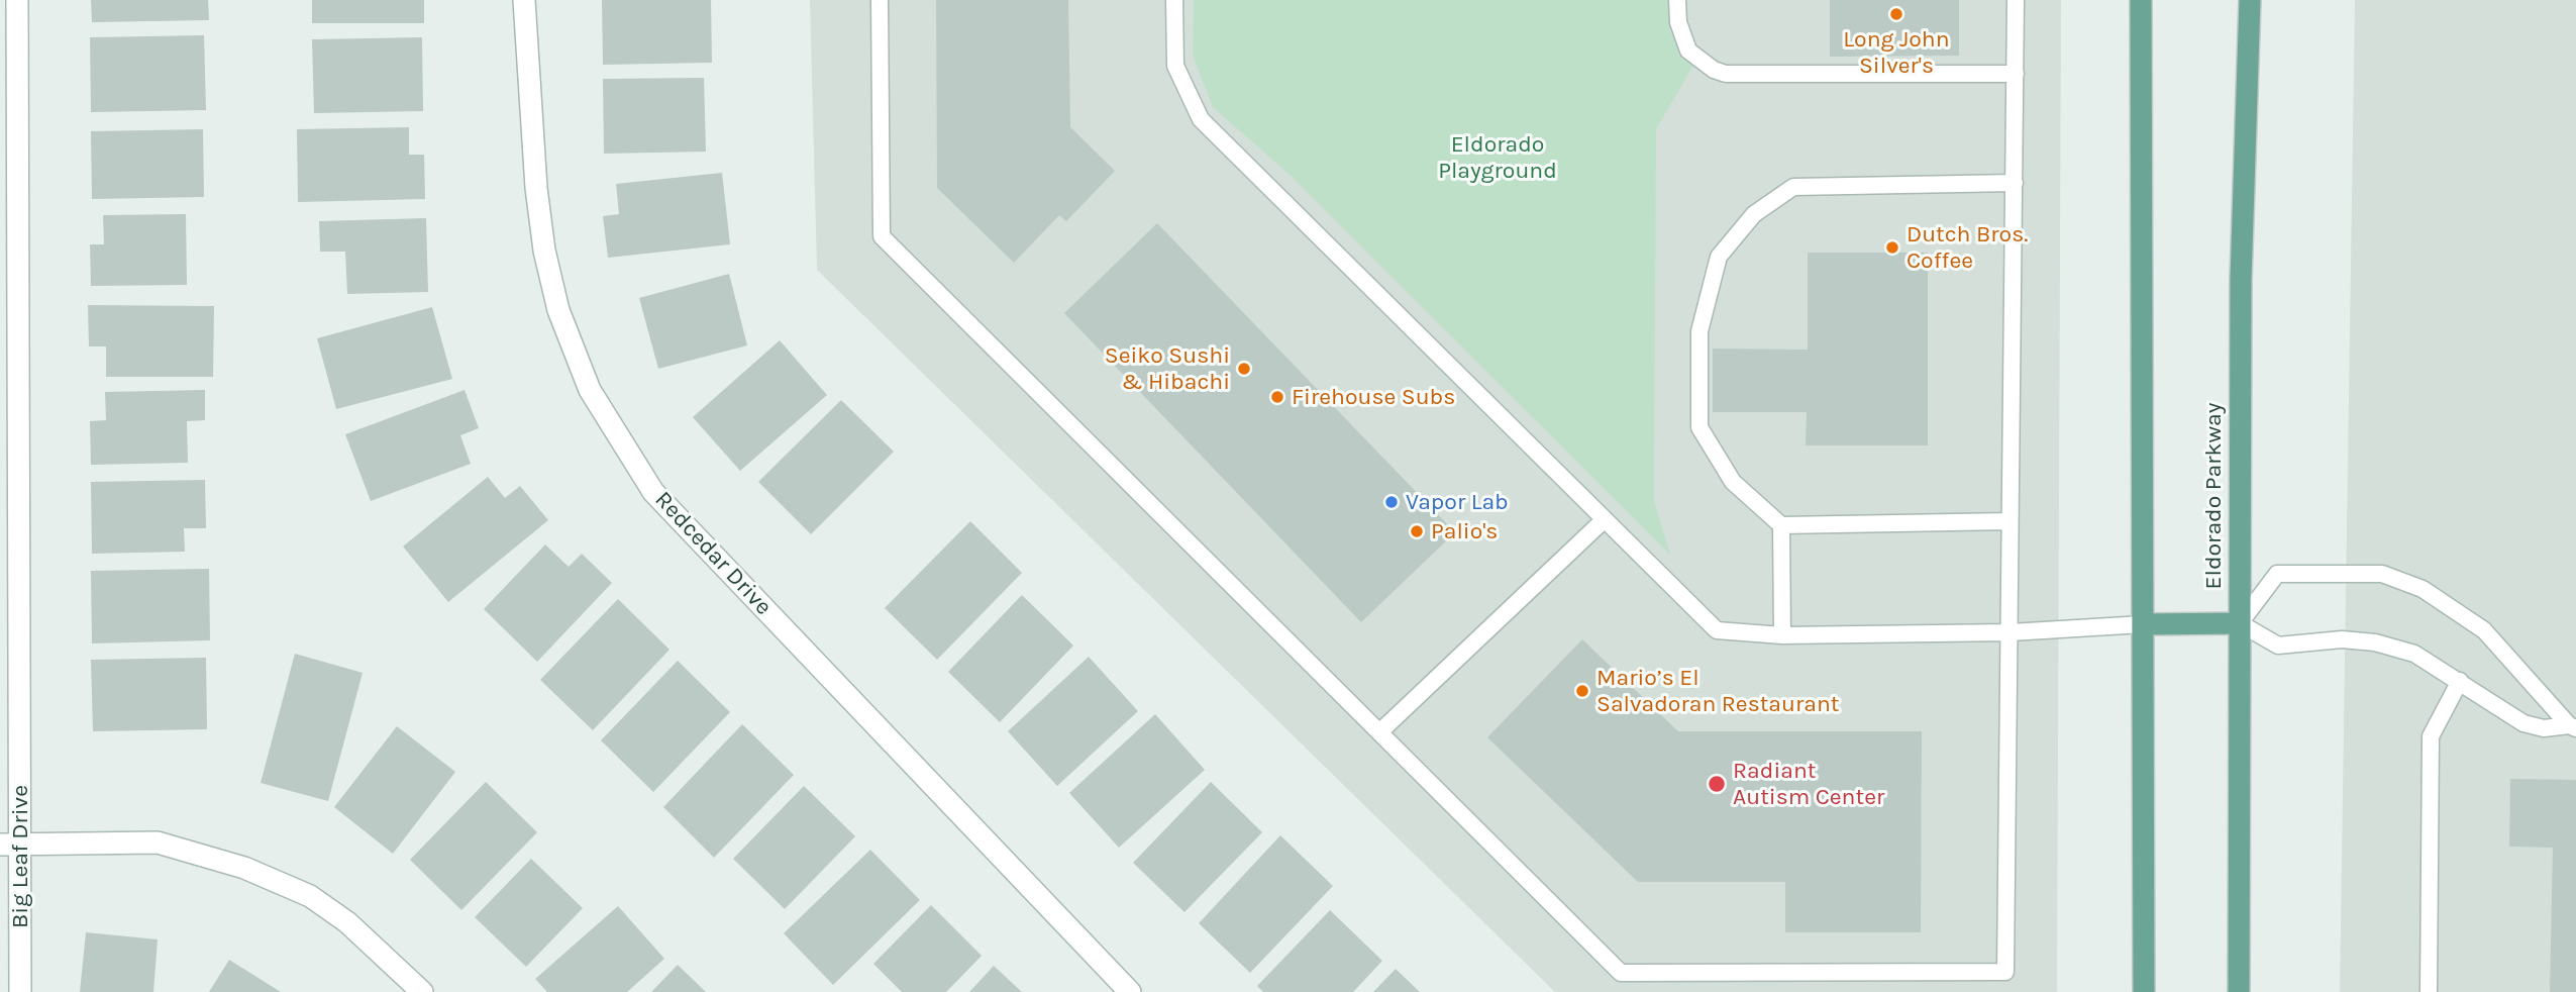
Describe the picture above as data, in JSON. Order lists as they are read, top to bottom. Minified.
{"streets":{"main road":["Eldorado Parkway"],"street":["Redcedar Drive","Big Leaf Drive"]},"parks":["Eldorado Playground"],"places":["Long John Silver's","Dutch Bros. Coffee","Seiko Sushi & Hibachi","Firehouse Subs","Vapor Lab","Palio's","Mario’s El Salvadoran Restaurant","Radiant Autism Center"]}
